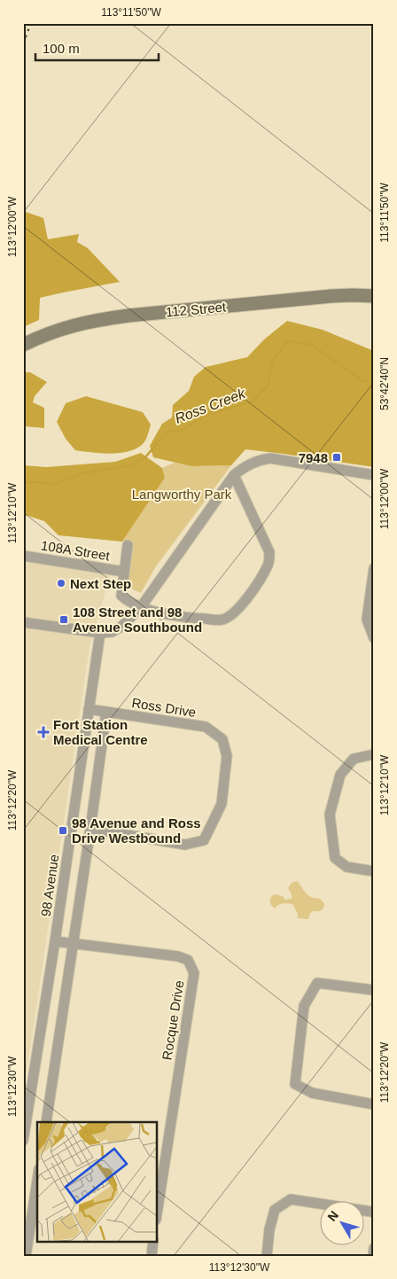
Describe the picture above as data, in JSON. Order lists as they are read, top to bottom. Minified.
{"streets":{"main road":["112 Street"],"street":["108A Street","Ross Drive","98 Avenue","Rocque Drive"]},"crossings":[["Ross Drive","98 Avenue"],["98 Avenue","Rocque Drive"]],"water":["Ross Creek"],"parks":["Langworthy Park"],"places":{"transit":["7948","108 Street and 98 Avenue Southbound","98 Avenue and Ross Drive Westbound"],"other":["Next Step"],"health":["Fort Station Medical Centre"]},"scale_bar":"100 m","north":"top left","coordinates":["113°11'50\"W","113°12'00\"W","53°42'40\"N","113°12'10\"W","113°12'20\"W","113°12'30\"W"]}
